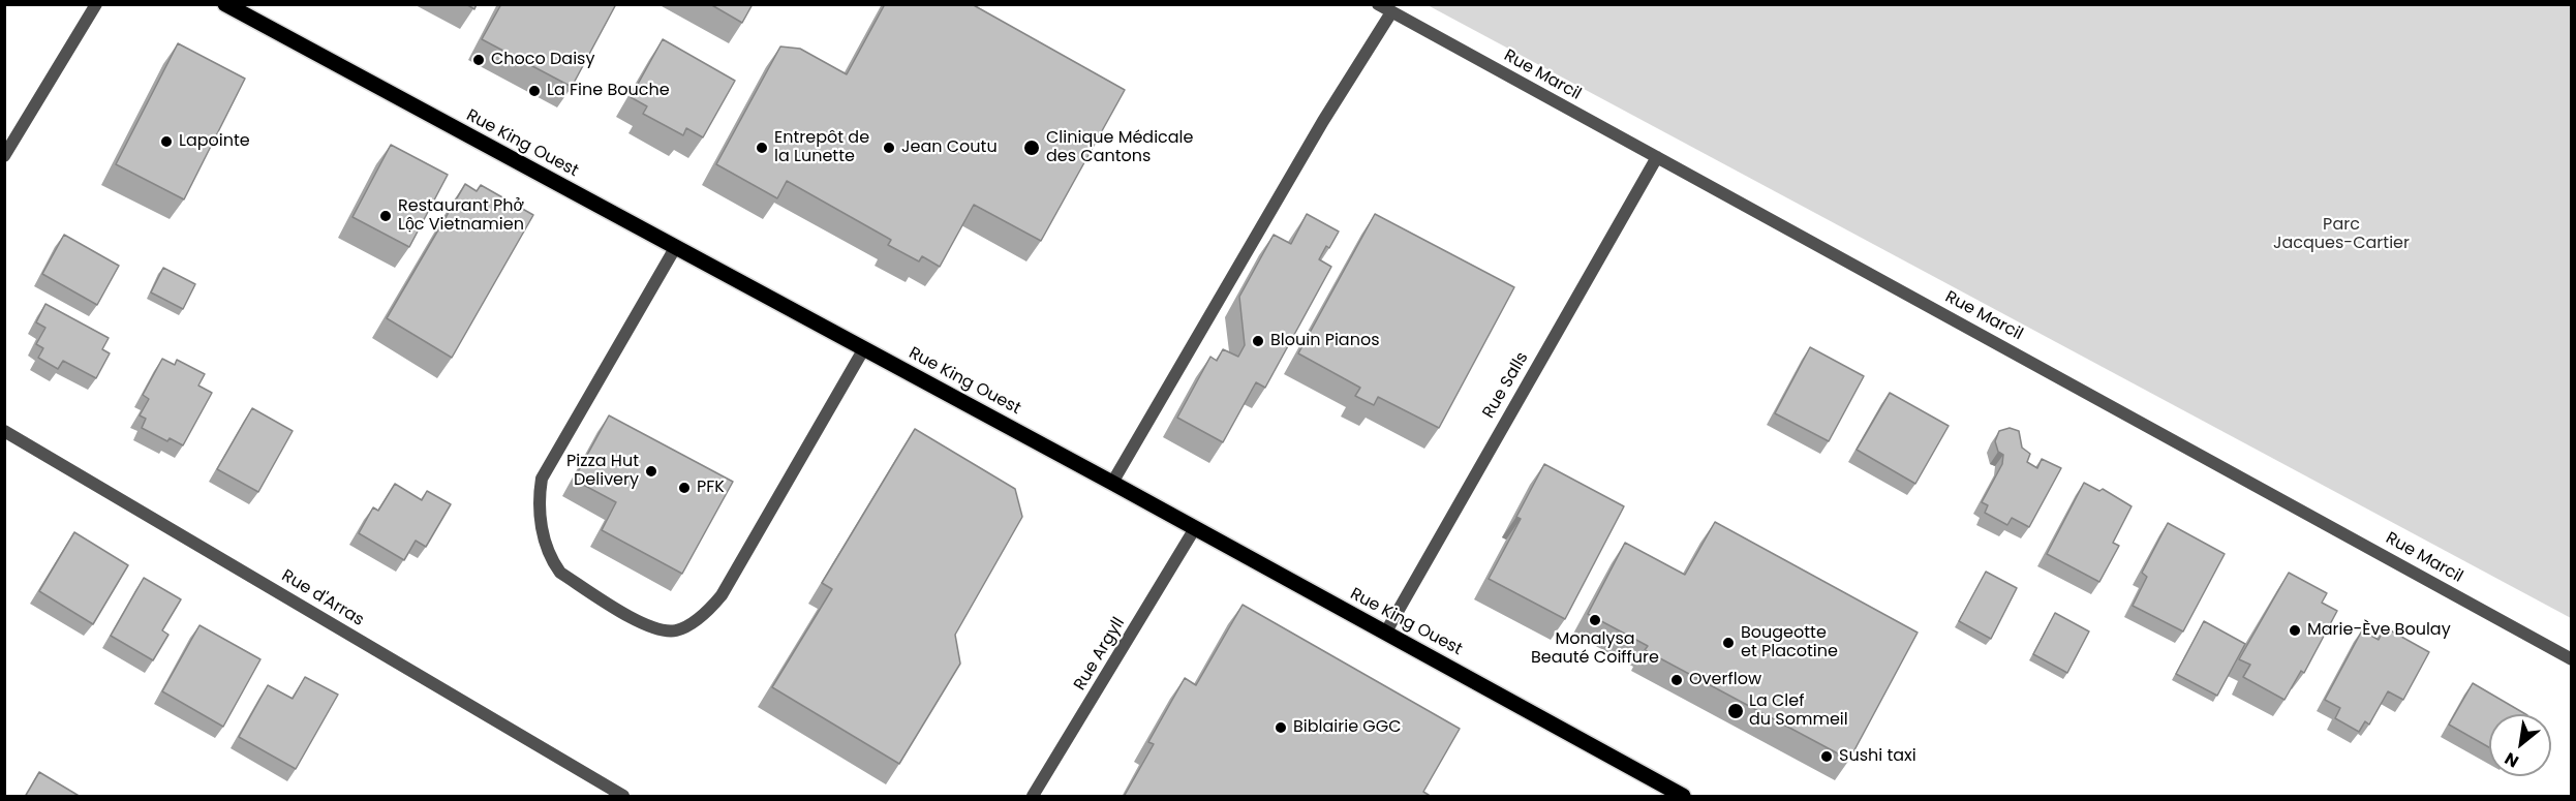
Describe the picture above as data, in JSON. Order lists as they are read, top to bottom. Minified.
{"streets":{"main road":["Rue King Ouest"],"street":["Rue Marcil","Rue Salls","Rue d'Arras","Rue Argyll"]},"crossings":[["Rue Marcil","Rue Salls"],["Rue King Ouest","Rue Salls"],["Rue King Ouest","Rue Argyll"]],"parks":["Parc Jacques-Cartier"],"places":["Choco Daisy","La Fine Bouche","Lapointe","Entrepôt de la Lunette","Jean Coutu","Clinique Médicale des Cantons","Restaurant Phở Lộc Vietnamien","Blouin Pianos","Pizza Hut Delivery","PFK","Monalysa Beauté Coiffure","Marie-Ève Boulay","Bougeotte et Placotine","Overflow","La Clef du Sommeil","Biblairie GGC","Sushi taxi"],"north":"bottom left"}
